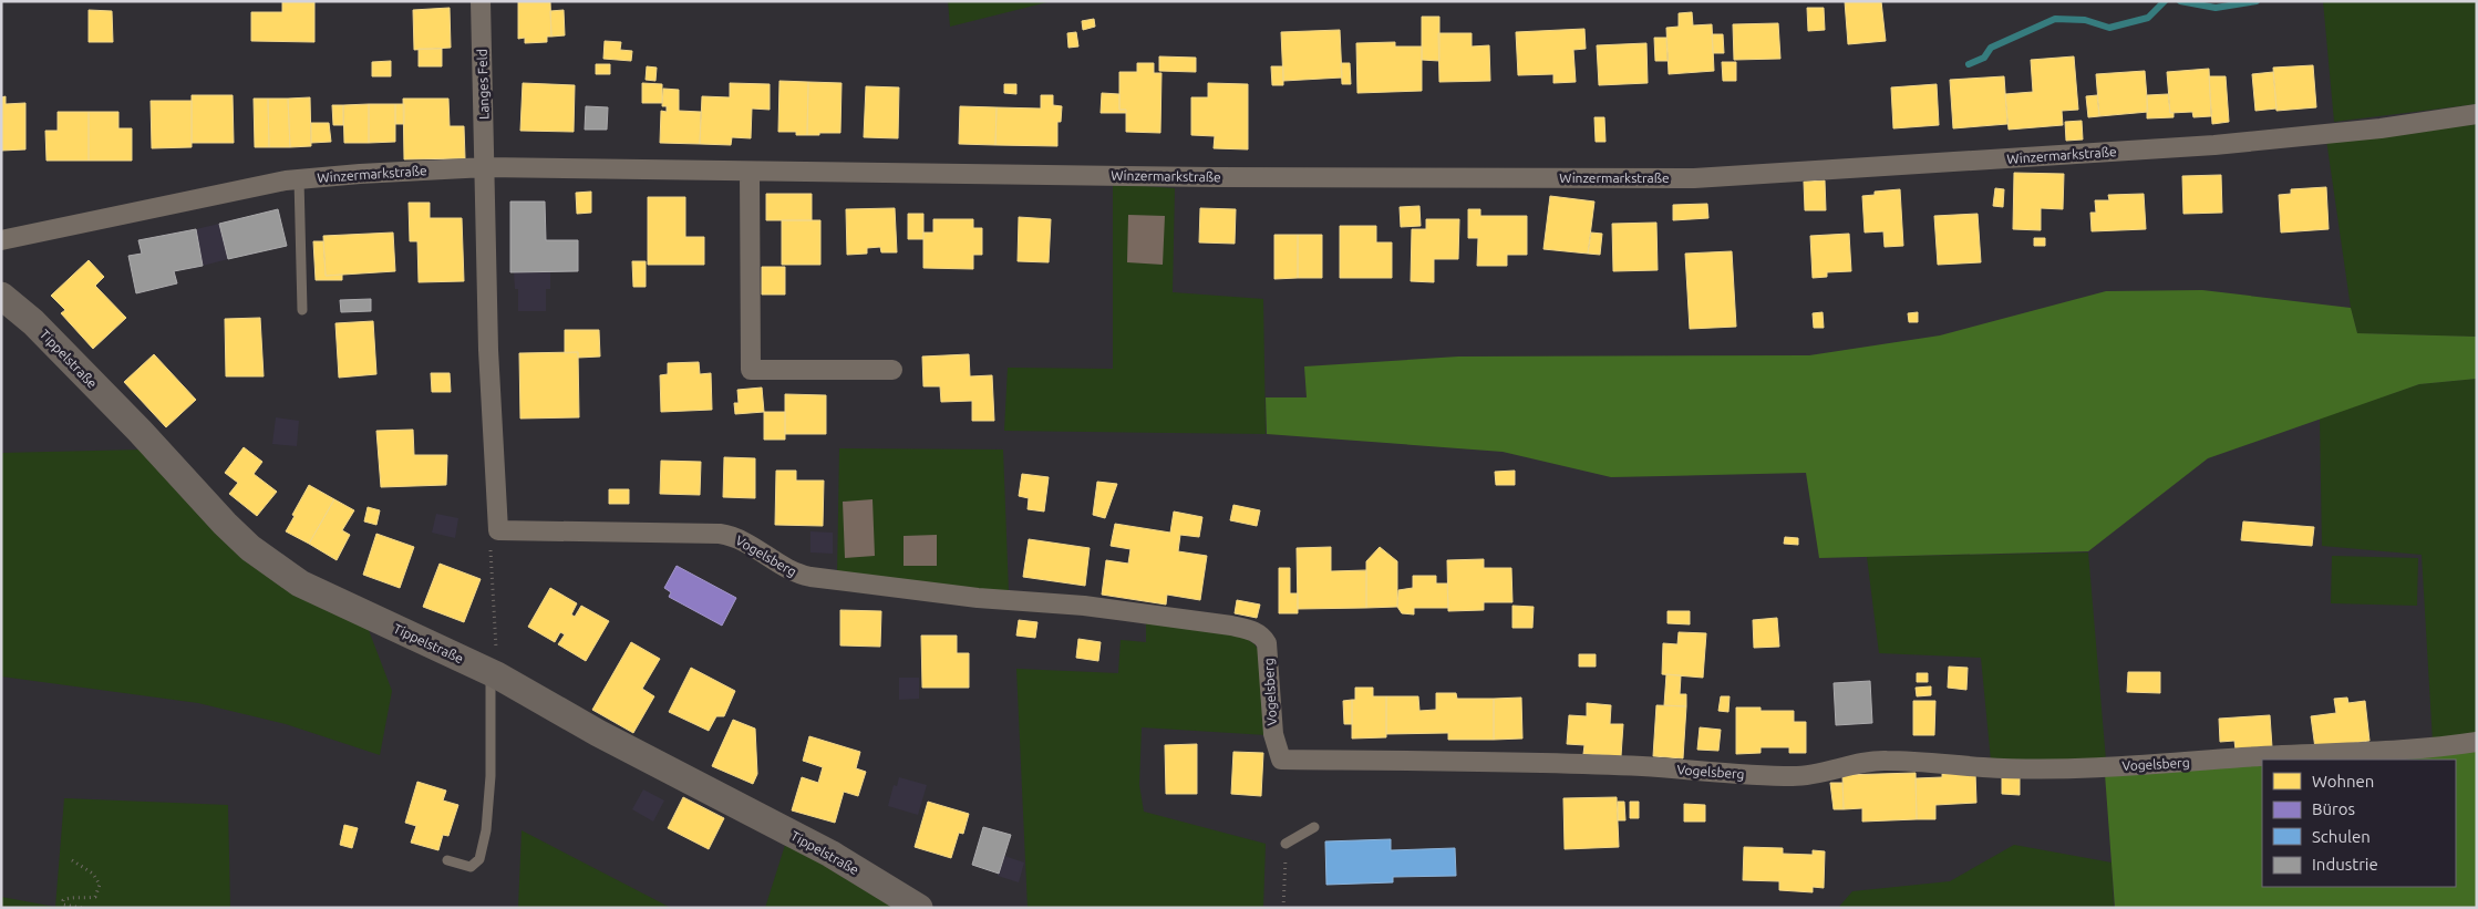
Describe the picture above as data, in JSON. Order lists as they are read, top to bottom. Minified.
{"streets":{"street":["Langes Feld","Winzermarkstraße","Tippelstraße","Vogelsberg"]},"crossings":[["Langes Feld","Winzermarkstraße"]],"legend":["Wohnen","Büros","Schulen","Industrie"]}
